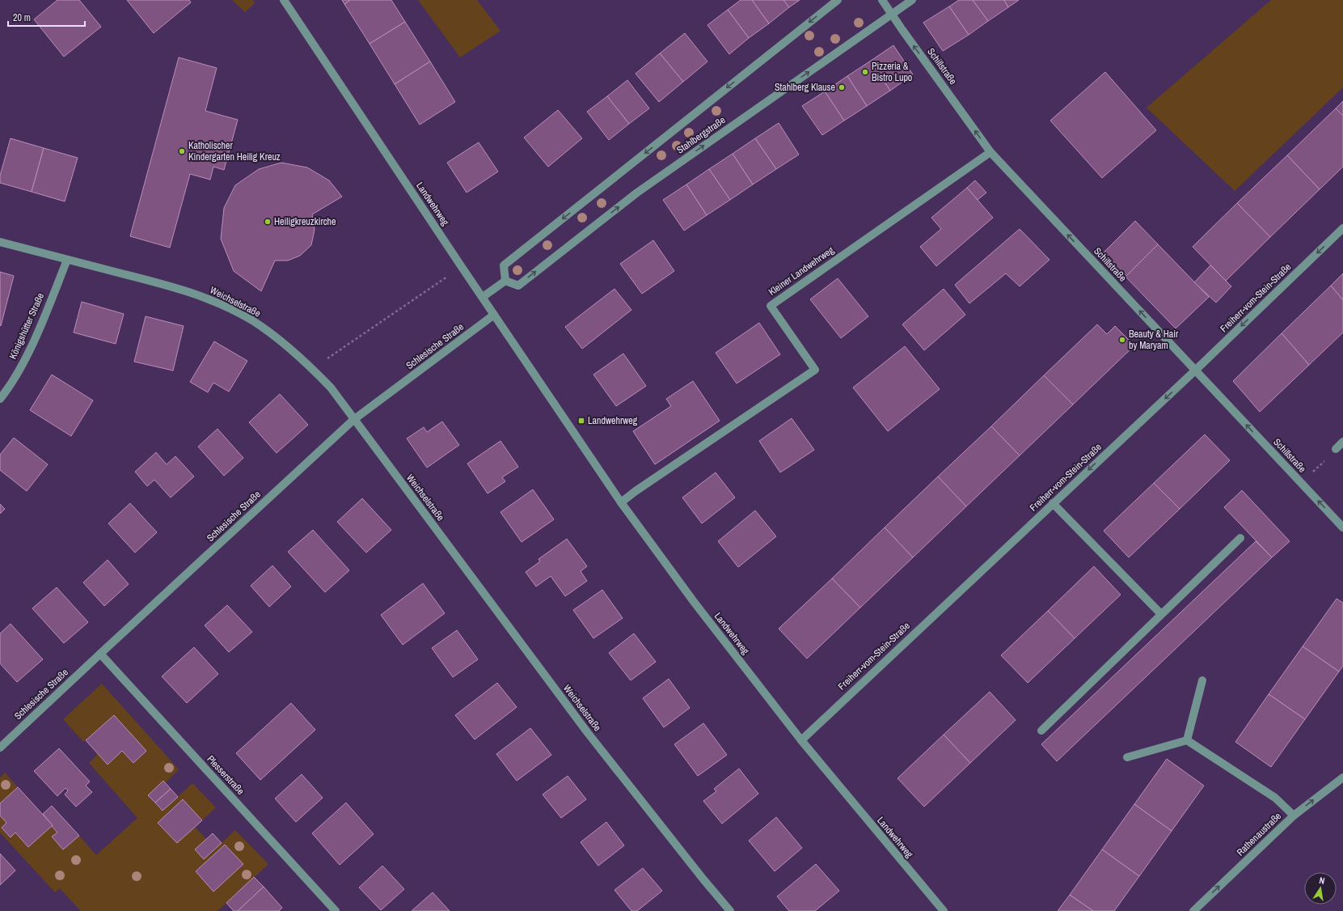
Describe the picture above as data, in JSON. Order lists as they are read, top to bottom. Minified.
{"streets":{"street":["Schillstraße","Stahlbergstraße","Landwehrweg","Kleiner Landwehrweg","Freiherr-vom-Stein-Straße","Weichselstraße","Königshütter Straße","Schlesische Straße","Plesserstraße","Rathenaustraße"]},"crossings":[["Schillstraße","Stahlbergstraße"],["Schillstraße","Kleiner Landwehrweg"],["Schillstraße","Freiherr-vom-Stein-Straße"],["Landwehrweg","Kleiner Landwehrweg"],["Landwehrweg","Freiherr-vom-Stein-Straße"],["Landwehrweg","Schlesische Straße"],["Weichselstraße","Königshütter Straße"],["Weichselstraße","Schlesische Straße"],["Schlesische Straße","Plesserstraße"]],"one_way":["Schillstraße","Freiherr-vom-Stein-Straße","Rathenaustraße"],"places":{"other":["Pizzeria & Bistro Lupo","Stahlberg Klause","Katholischer Kindergarten Heilig Kreuz","Heiligkreuzkirche","Beauty & Hair by Maryam"],"transit":["Landwehrweg"]},"scale_bar":"20 m","north":"top"}
